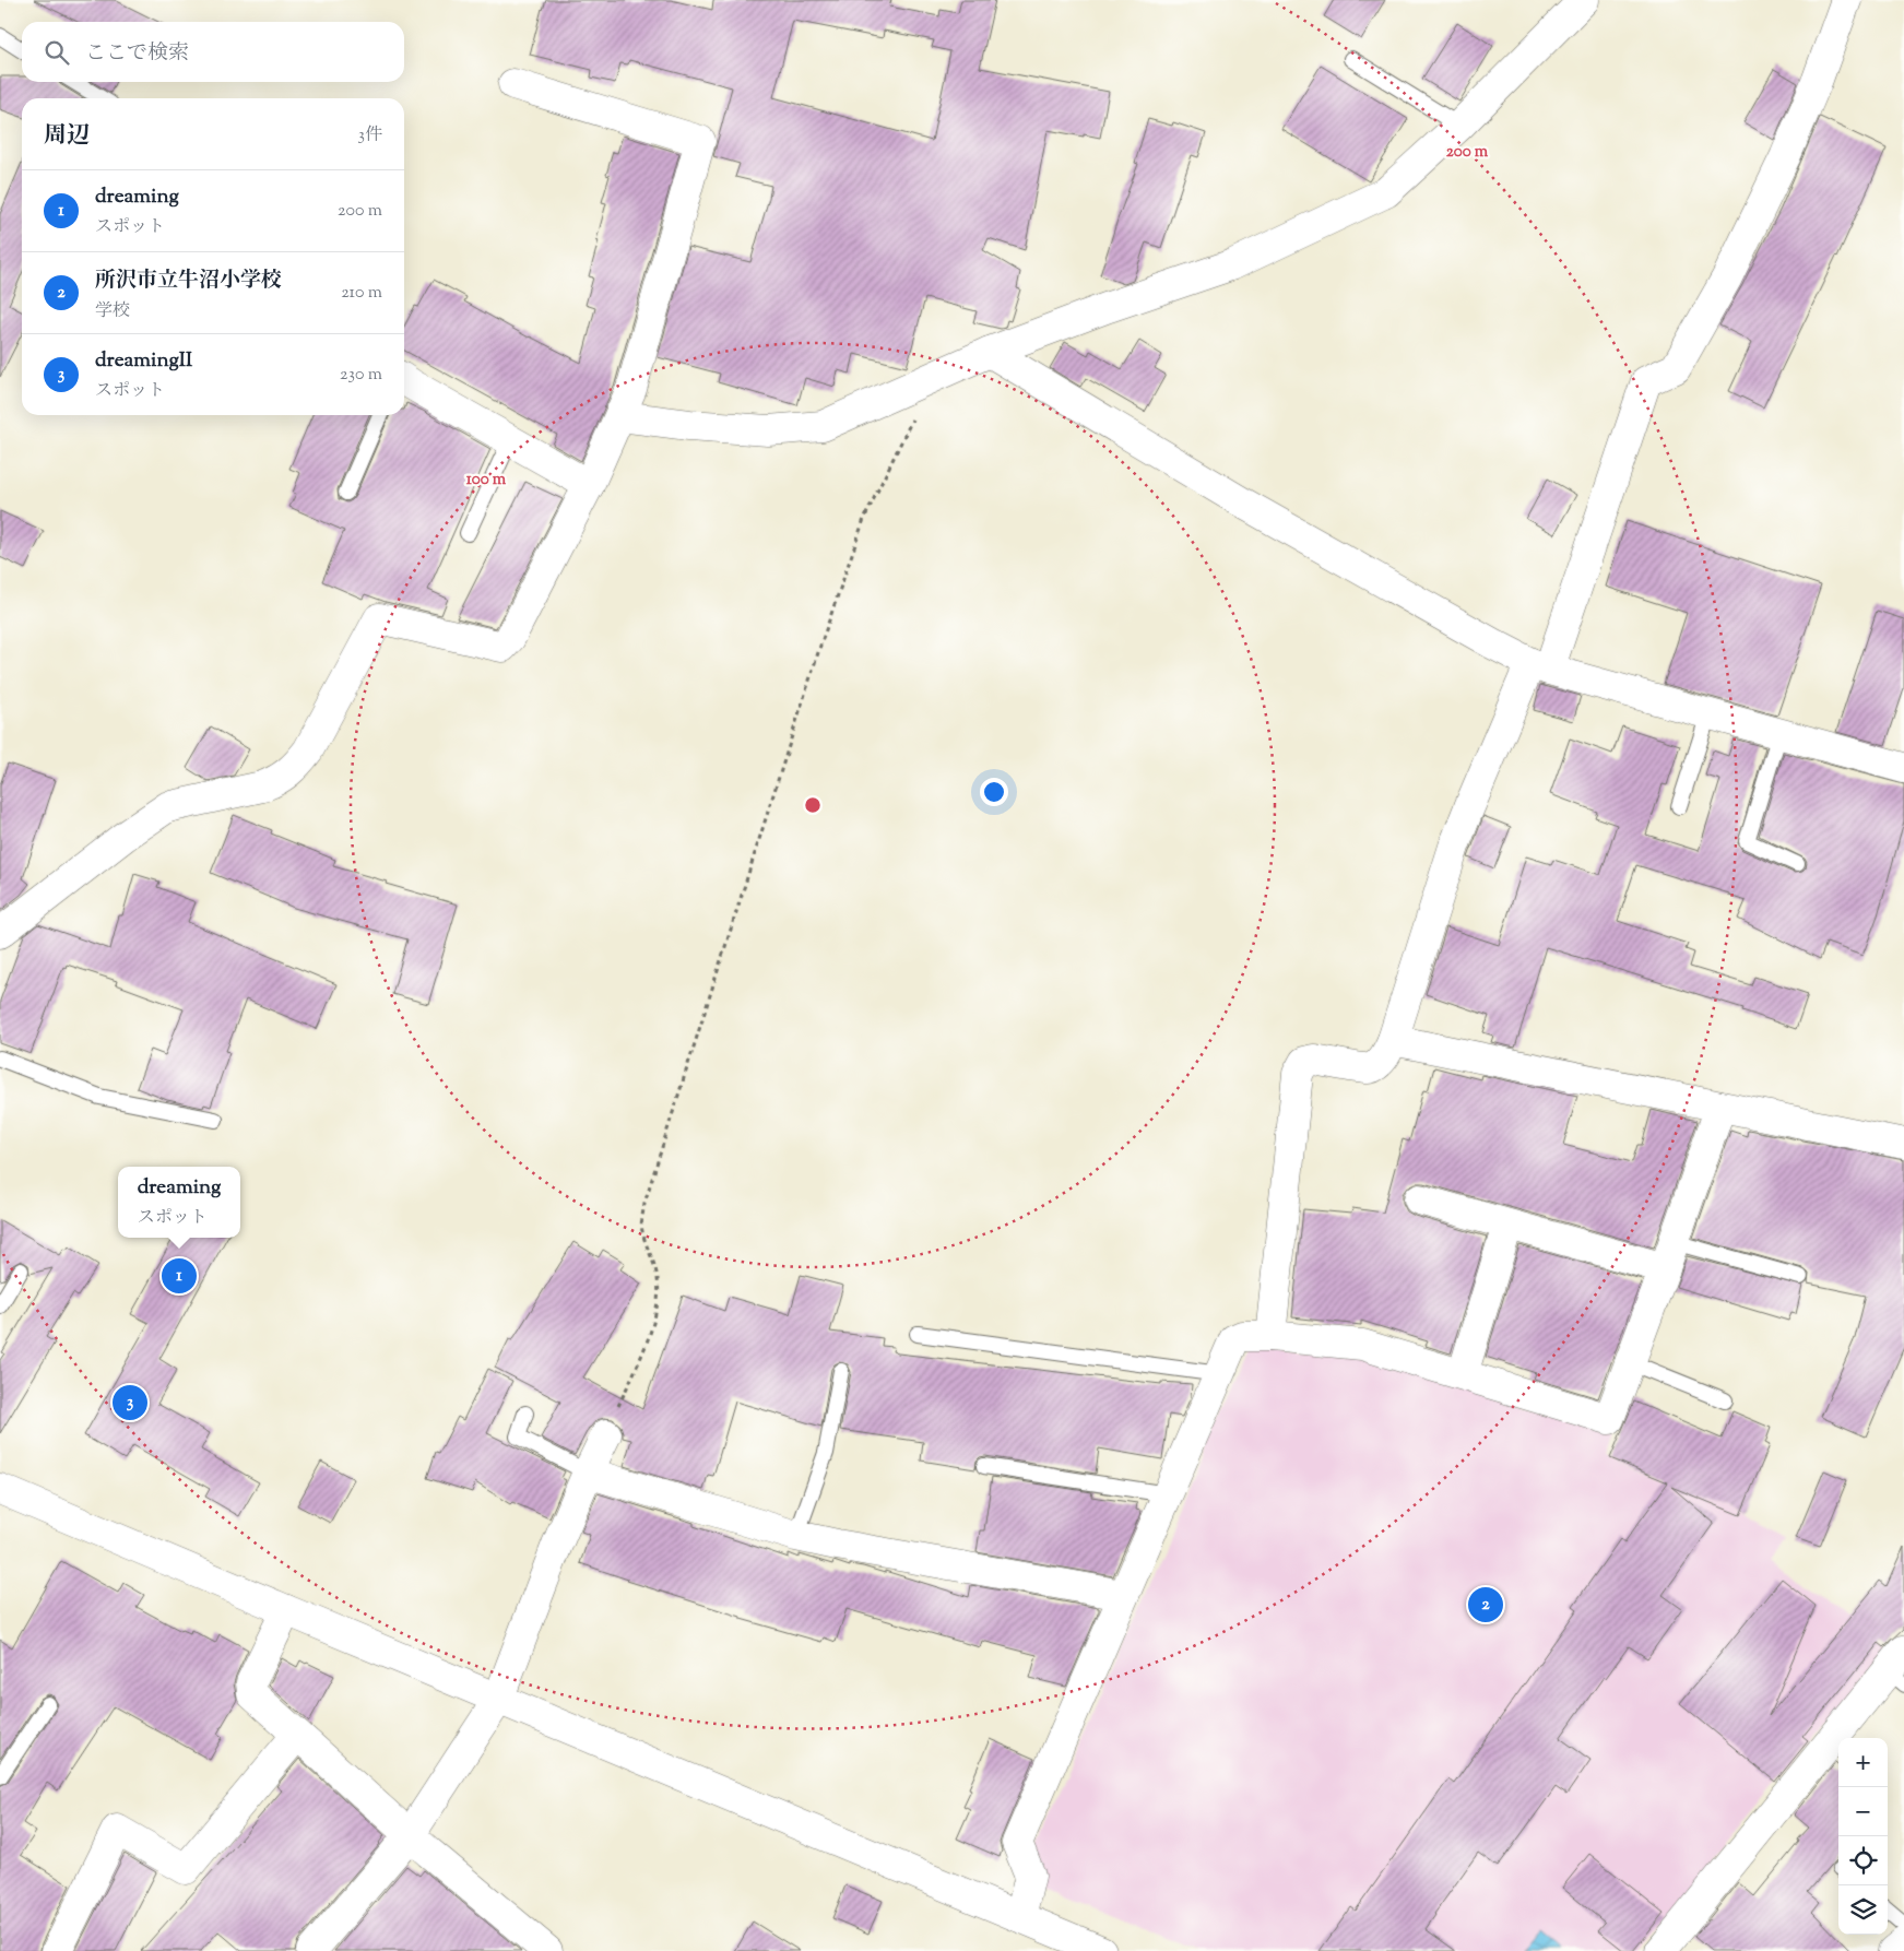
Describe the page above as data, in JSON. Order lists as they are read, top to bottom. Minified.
{"page":{"search":"ここで検索","heading":["周辺","3件"],"list":[{"mark":"1","name":"dreaming","note":"スポット","value":"200 m"},{"mark":"2","name":"所沢市立牛沼小学校","note":"学校","value":"210 m"},{"mark":"3","name":"dreamingII","note":"スポット","value":"230 m"}],"popup":["dreaming","スポット"],"pins":["1","3","2"],"map_buttons":["+","−"]},"rings":["200 m","100 m"]}
